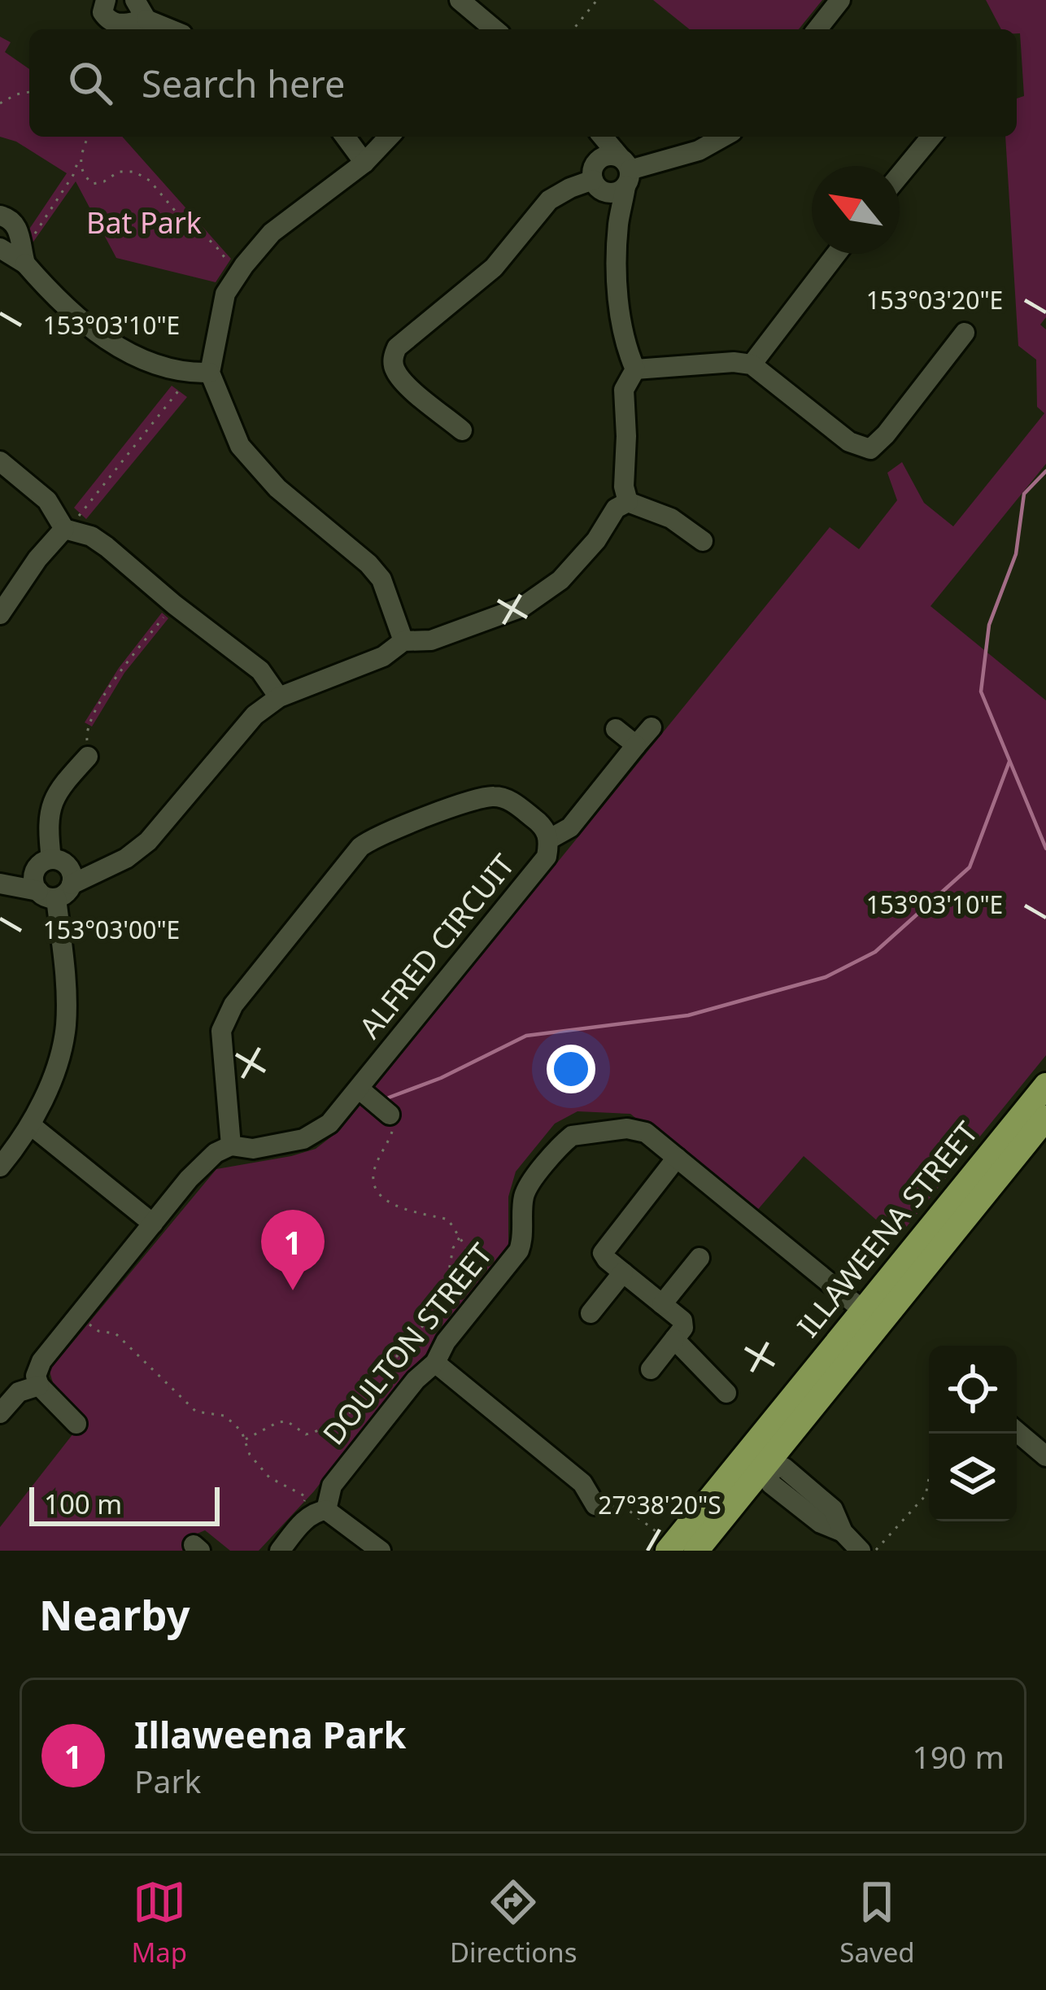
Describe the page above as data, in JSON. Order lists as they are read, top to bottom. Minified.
{"streets":{"main road":["ILLAWEENA STREET"],"street":["ALFRED CIRCUIT","DOULTON STREET"]},"crossings":[["ILLAWEENA STREET","DOULTON STREET"]],"parks":["Bat Park"],"scale_bar":"100 m","north":"top left","page":{"search":"Search here","pins":"1","scale":"100 m","heading":"Nearby","list":[{"mark":"1","name":"Illaweena Park","note":"Park","value":"190 m"}],"nav":["Map","Directions","Saved"]},"coordinates":["153°03'20\"E","153°03'10\"E","153°03'00\"E","27°38'20\"S"]}
